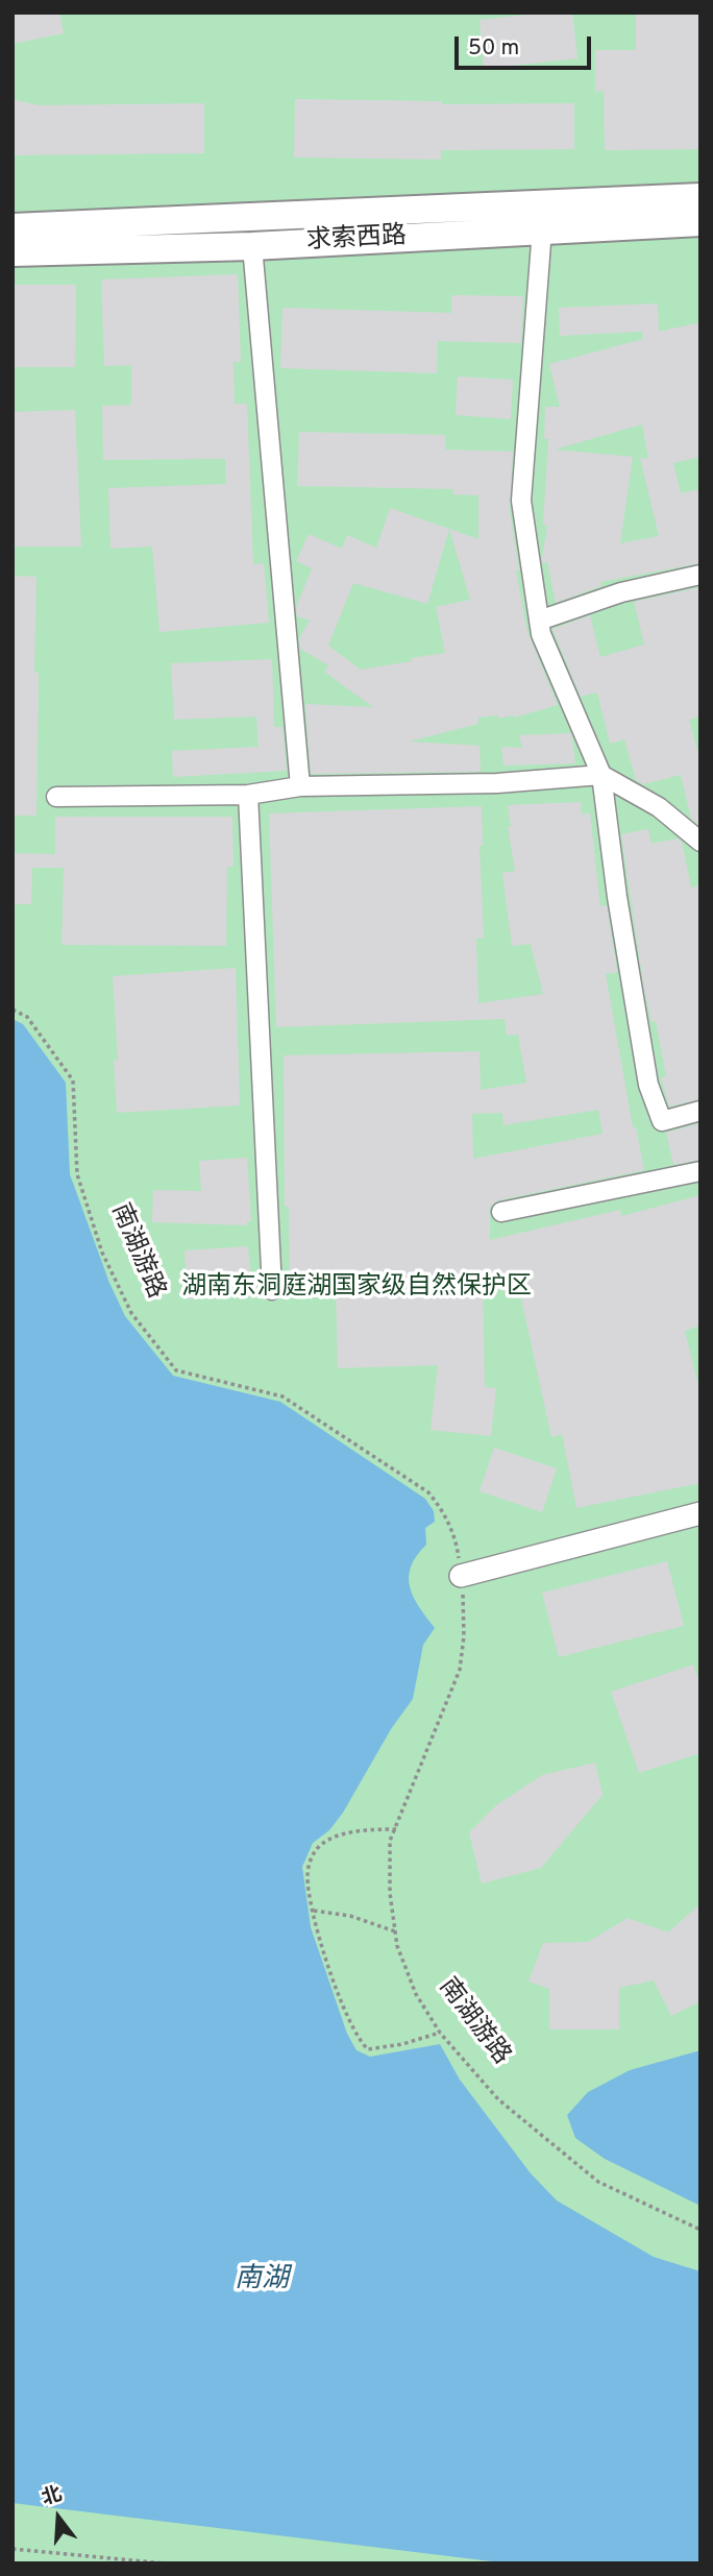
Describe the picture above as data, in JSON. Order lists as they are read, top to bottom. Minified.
{"streets":{"main road":["求索西路"],"path":["南湖游路"]},"water":["南湖"],"parks":["湖南东洞庭湖国家级自然保护区"],"scale_bar":"50 m","north":"top"}
